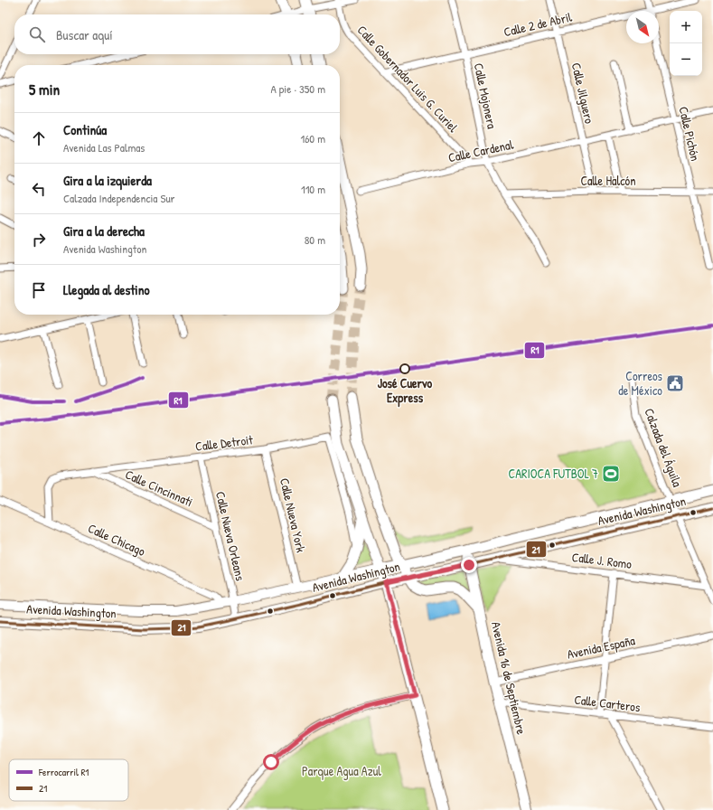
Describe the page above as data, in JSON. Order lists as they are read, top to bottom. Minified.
{"streets":{"main road":["Avenida Washington","Avenida 16 de Septiembre"],"street":["Calle 2 de Abril","Calle Gobernador Luis G. Curiel","Calle Jilguero","Calle Mojonera","Calle Pichón","Calle Cardenal","Calle Halcón","Calle Detroit","Calzada del Águila","Calle Cincinnati","Calle Nueva York","Calle Nueva Orleans","Calle Chicago","Calle J. Romo","Avenida España","Calle Carteros"]},"crossings":[["Calle 2 de Abril","Calle Gobernador Luis G. Curiel"],["Calle 2 de Abril","Calle Jilguero"],["Calle 2 de Abril","Calle Mojonera"],["Calle Gobernador Luis G. Curiel","Calle Cardenal"],["Calle Jilguero","Calle Cardenal"],["Calle Jilguero","Calle Halcón"],["Calle Mojonera","Calle Cardenal"],["Calle Mojonera","Calle Halcón"],["Calle Pichón","Calle Cardenal"],["Calle Pichón","Calle Halcón"],["Calle Detroit","Calle Cincinnati"],["Calle Detroit","Calle Nueva York"],["Calle Detroit","Calle Nueva Orleans"],["Calle Detroit","Calle Chicago"],["Calzada del Águila","Avenida Washington"],["Calzada del Águila","Calle J. Romo"],["Calle Cincinnati","Calle Nueva Orleans"],["Avenida Washington","Calle Nueva York"],["Avenida Washington","Calle Nueva Orleans"],["Avenida Washington","Calle Chicago"],["Avenida Washington","Calle J. Romo"],["Avenida Washington","Avenida 16 de Septiembre"],["Avenida España","Avenida 16 de Septiembre"],["Avenida 16 de Septiembre","Calle Carteros"]],"parks":["Parque Agua Azul"],"places":{"other":["José Cuervo Express"],"public building":["Correos de México"],"sports":["CARIOCA FUTBOL 7"]},"lines":["rail line R1","transit line 21"],"legend":["Ferrocarril R1","21"],"north":"bottom right","page":{"map_buttons":["+","−"],"search":"Buscar aquí","heading":["5 min","A pie · 350 m"],"list":[["Continúa","Avenida Las Palmas","160 m"],["Gira a la izquierda","Calzada Independencia Sur","110 m"],["Gira a la derecha","Avenida Washington","80 m"],"Llegada al destino"]}}
